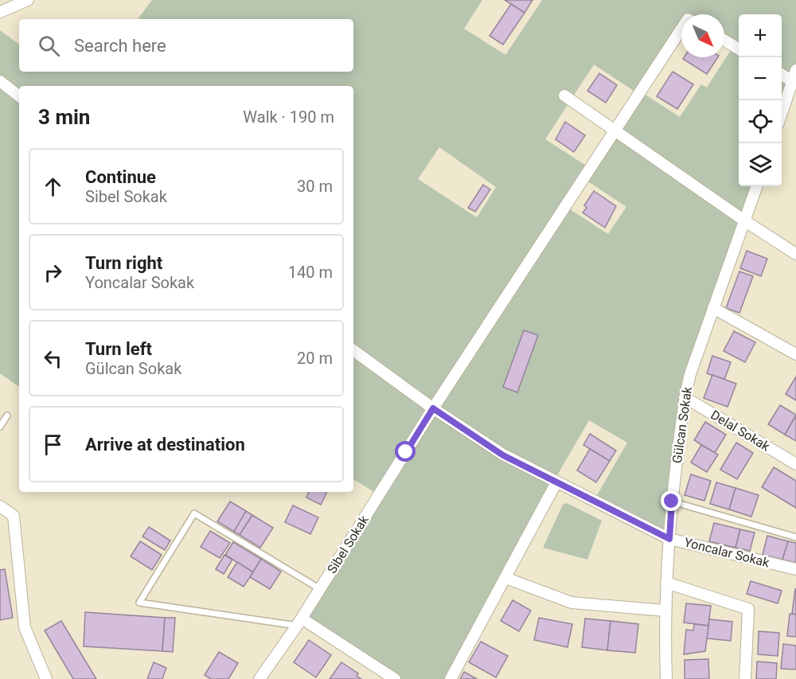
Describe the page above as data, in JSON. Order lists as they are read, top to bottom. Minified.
{"streets":{"street":["Gülcan Sokak","Delal Sokak","Sibel Sokak","Yoncalar Sokak"]},"crossings":[["Gülcan Sokak","Delal Sokak"],["Gülcan Sokak","Yoncalar Sokak"],["Sibel Sokak","Yoncalar Sokak"]],"north":"bottom right","page":{"map_buttons":["+","−"],"search":"Search here","heading":["3 min","Walk · 190 m"],"list":[["Continue","Sibel Sokak","30 m"],["Turn right","Yoncalar Sokak","140 m"],["Turn left","Gülcan Sokak","20 m"],"Arrive at destination"]}}
